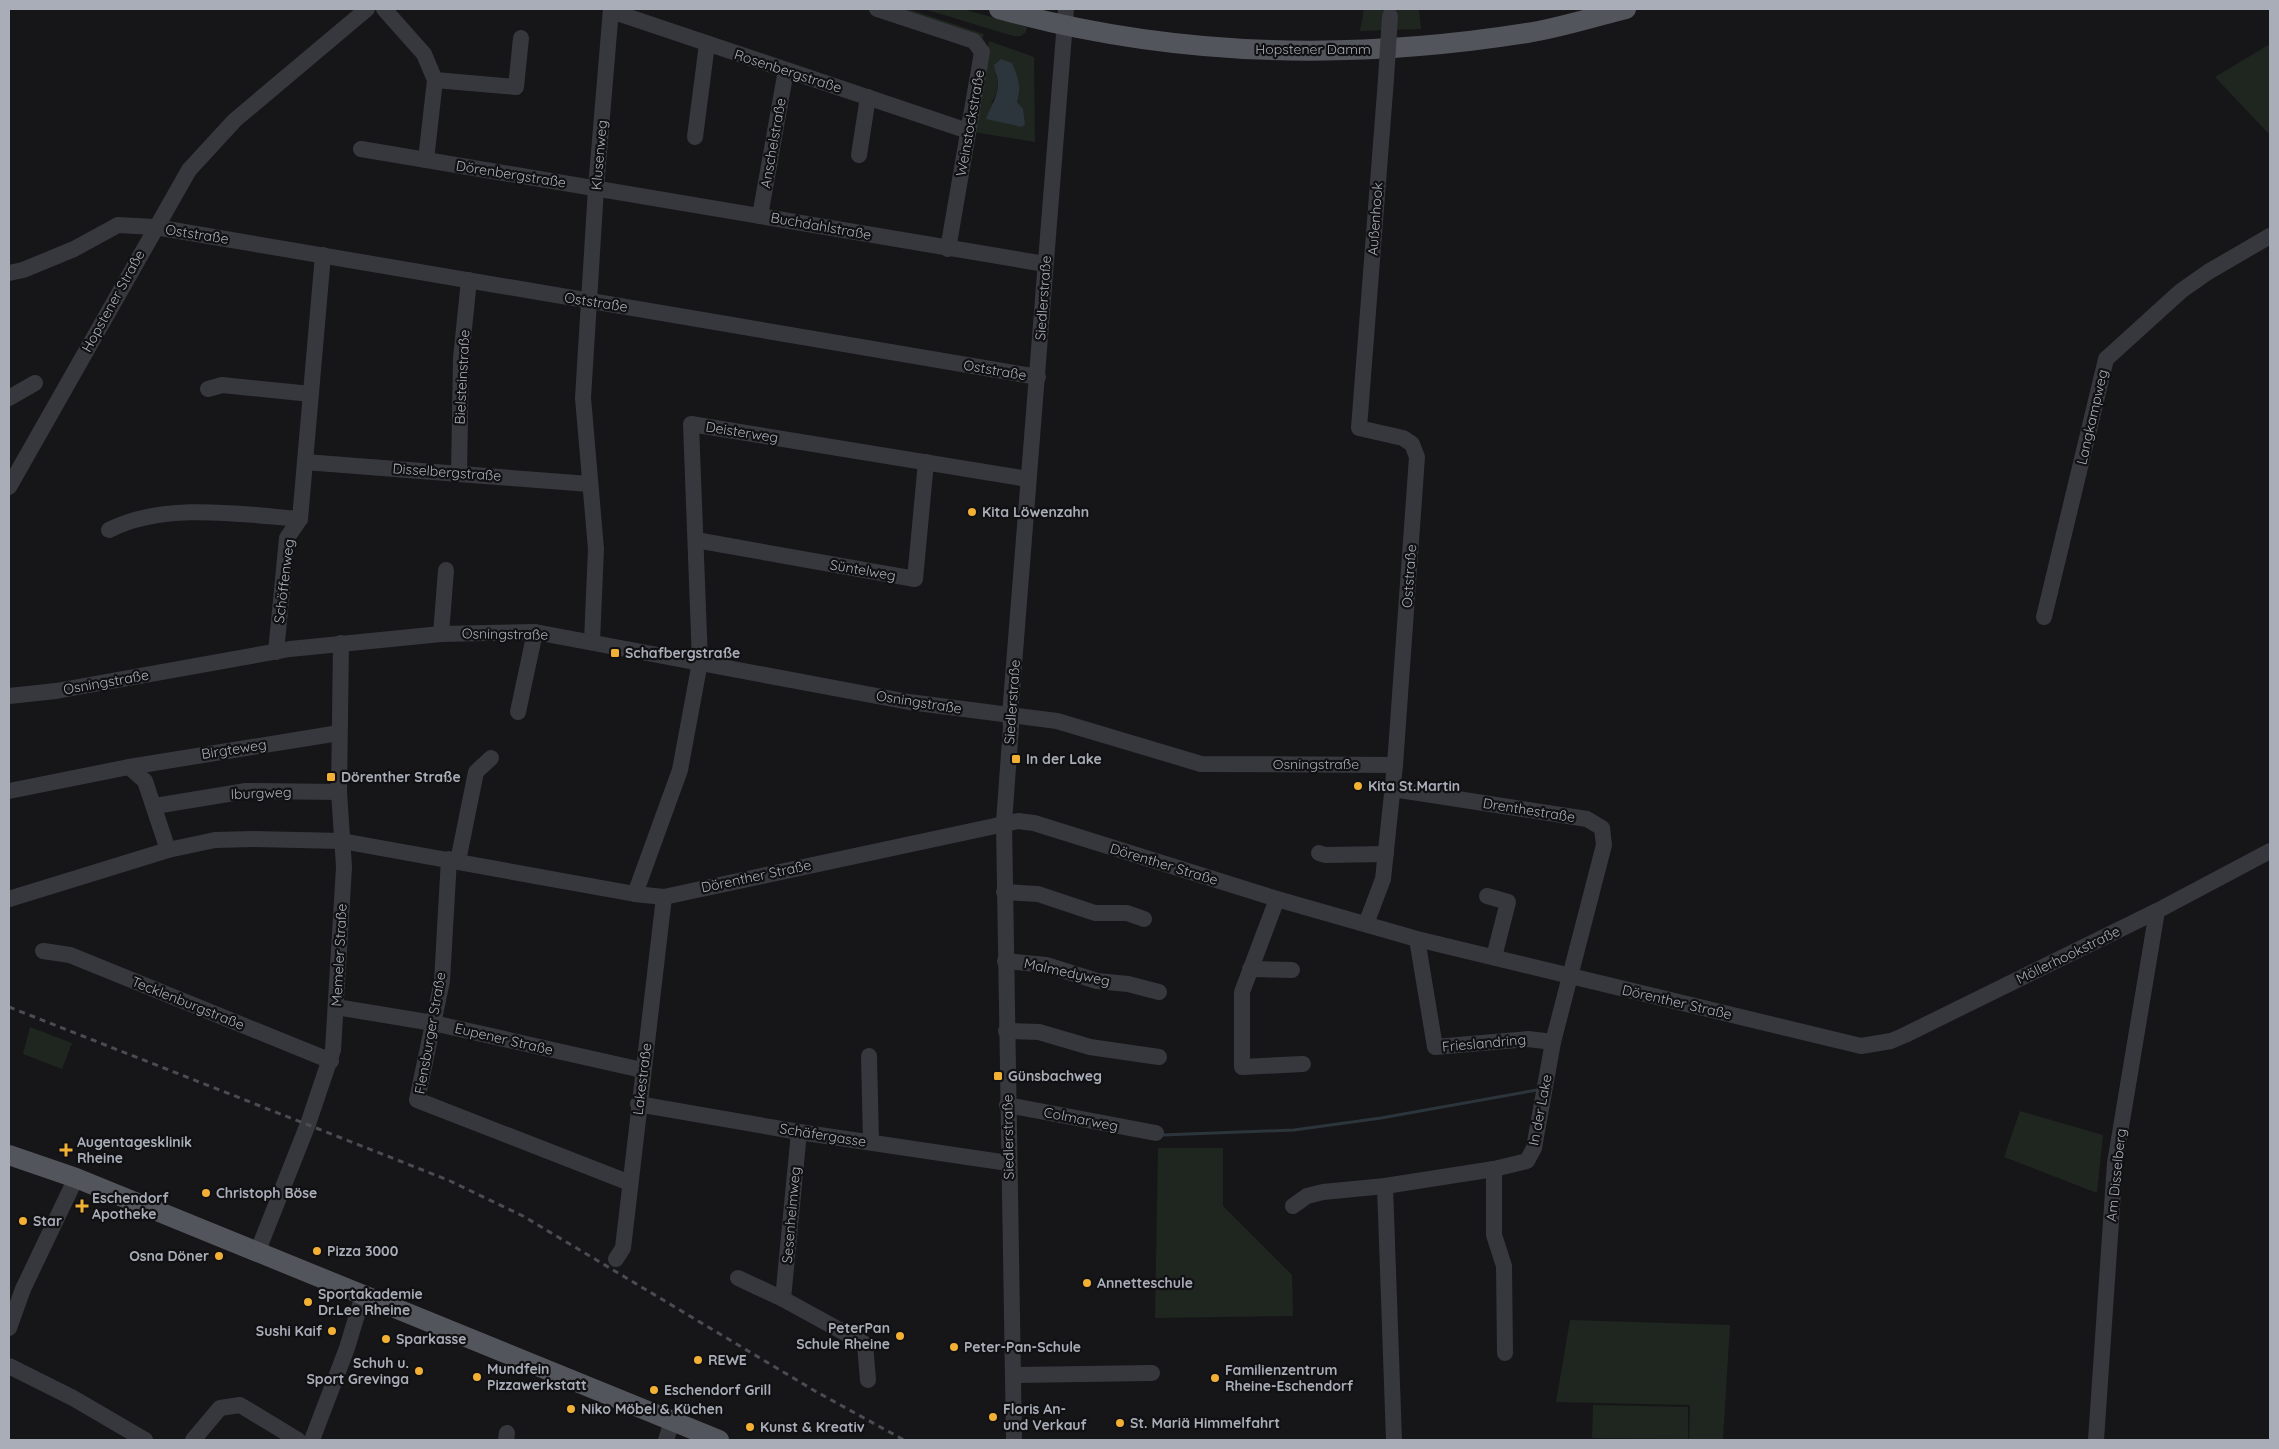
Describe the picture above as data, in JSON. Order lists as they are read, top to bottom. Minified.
{"streets":{"main road":["Hopstener Damm"],"street":["Rosenbergstraße","Weinstockstraße","Anschelstraße","Klusenweg","Dörenbergstraße","Außenhook","Buchdahlstraße","Oststraße","Siedlerstraße","Hopstener Straße","Bielsteinstraße","Langkampweg","Deisterweg","Disselbergstraße","Süntelweg","Schöffenweg","Osningstraße","Birgteweg","Iburgweg","Drenthestraße","Dörenther Straße","Memeler Straße","Möllerhookstraße","Malmedyweg","Tecklenburgstraße","Flensburger Straße","Eupener Straße","Frieslandring","Lakestraße","In der Lake","Colmarweg","Schäfergasse","Am Disselberg","Sesenheimweg"]},"crossings":[["Hopstener Damm","Siedlerstraße"],["Rosenbergstraße","Weinstockstraße"],["Rosenbergstraße","Anschelstraße"],["Rosenbergstraße","Klusenweg"],["Weinstockstraße","Buchdahlstraße"],["Anschelstraße","Buchdahlstraße"],["Klusenweg","Dörenbergstraße"],["Klusenweg","Buchdahlstraße"],["Klusenweg","Oststraße"],["Dörenbergstraße","Buchdahlstraße"],["Außenhook","Oststraße"],["Buchdahlstraße","Siedlerstraße"],["Oststraße","Siedlerstraße"],["Oststraße","Hopstener Straße"],["Oststraße","Bielsteinstraße"],["Oststraße","Schöffenweg"],["Oststraße","Osningstraße"],["Siedlerstraße","Deisterweg"],["Siedlerstraße","Osningstraße"],["Siedlerstraße","Dörenther Straße"],["Siedlerstraße","Malmedyweg"],["Siedlerstraße","Colmarweg"],["Siedlerstraße","Schäfergasse"],["Bielsteinstraße","Disselbergstraße"],["Deisterweg","Süntelweg"],["Deisterweg","Osningstraße"],["Disselbergstraße","Schöffenweg"],["Schöffenweg","Osningstraße"],["Osningstraße","Memeler Straße"],["Birgteweg","Memeler Straße"],["Iburgweg","Memeler Straße"],["Drenthestraße","Dörenther Straße"],["Drenthestraße","In der Lake"],["Dörenther Straße","Memeler Straße"],["Dörenther Straße","Möllerhookstraße"],["Dörenther Straße","Flensburger Straße"],["Dörenther Straße","Frieslandring"],["Dörenther Straße","Lakestraße"],["Dörenther Straße","In der Lake"],["Memeler Straße","Tecklenburgstraße"],["Memeler Straße","Eupener Straße"],["Möllerhookstraße","Am Disselberg"],["Flensburger Straße","Eupener Straße"],["Flensburger Straße","Lakestraße"],["Eupener Straße","Lakestraße"],["Frieslandring","In der Lake"],["Lakestraße","Schäfergasse"],["Schäfergasse","Sesenheimweg"]],"places":{"other":["Kita Löwenzahn","Kita St.Martin","Christoph Böse","Star","Pizza 3000","Osna Döner","Annetteschule","Sportakademie Dr.Lee Rheine","Sushi Kaif","PeterPan Schule Rheine","Sparkasse","Peter-Pan-Schule","REWE","Schuh u. Sport Grevinga","Mundfein Pizzawerkstatt","Familienzentrum Rheine-Eschendorf","Eschendorf Grill","Niko Möbel & Küchen","Floris An- und Verkauf","St. Mariä Himmelfahrt","Kunst & Kreativ"],"transit":["Schafbergstraße","In der Lake","Dörenther Straße","Günsbachweg"],"health":["Augentagesklinik Rheine","Eschendorf Apotheke"]}}
